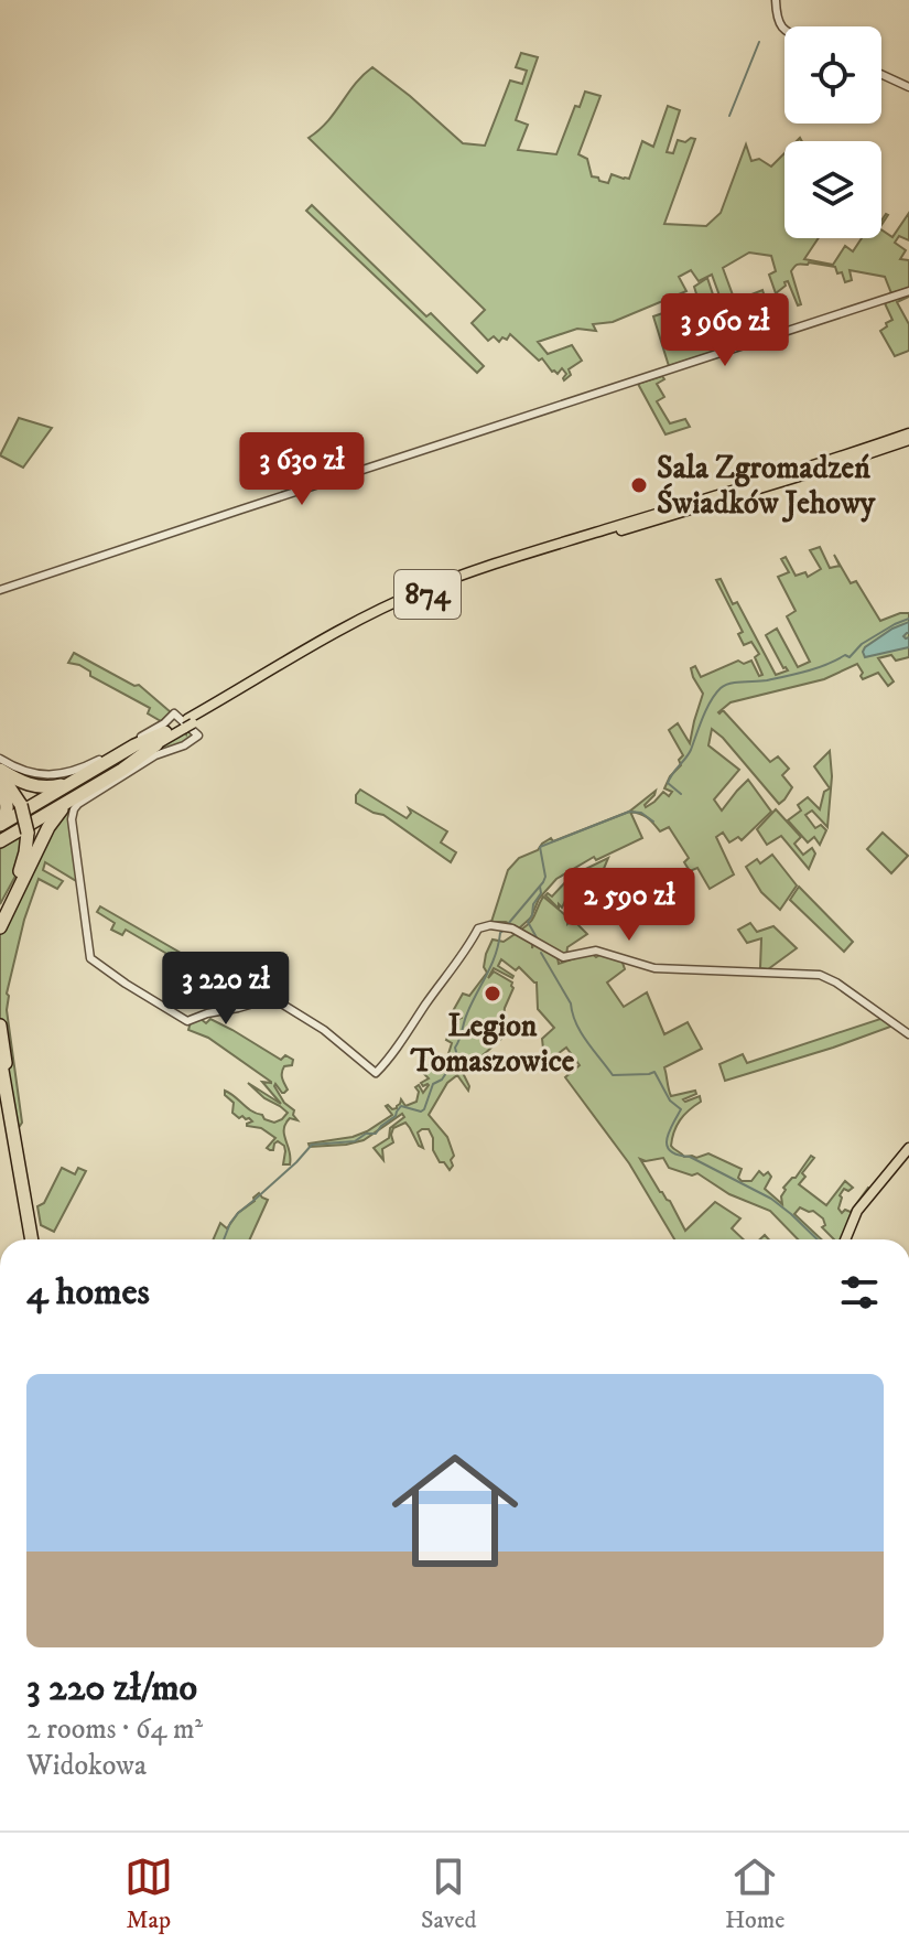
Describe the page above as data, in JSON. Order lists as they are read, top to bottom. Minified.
{"streets":{"highway":["874"]},"places":["Sala Zgromadzeń Świadków Jehowy","Legion Tomaszowice"],"page":{"price":["3 960 zł","3 630 zł","2 590 zł","3 220 zł"],"heading":"4 homes","list":[{"name":"3 220 zł/mo","note":"2 rooms · 64 m² · Widokowa"}],"tabs":["Map","Saved","Home"]}}
